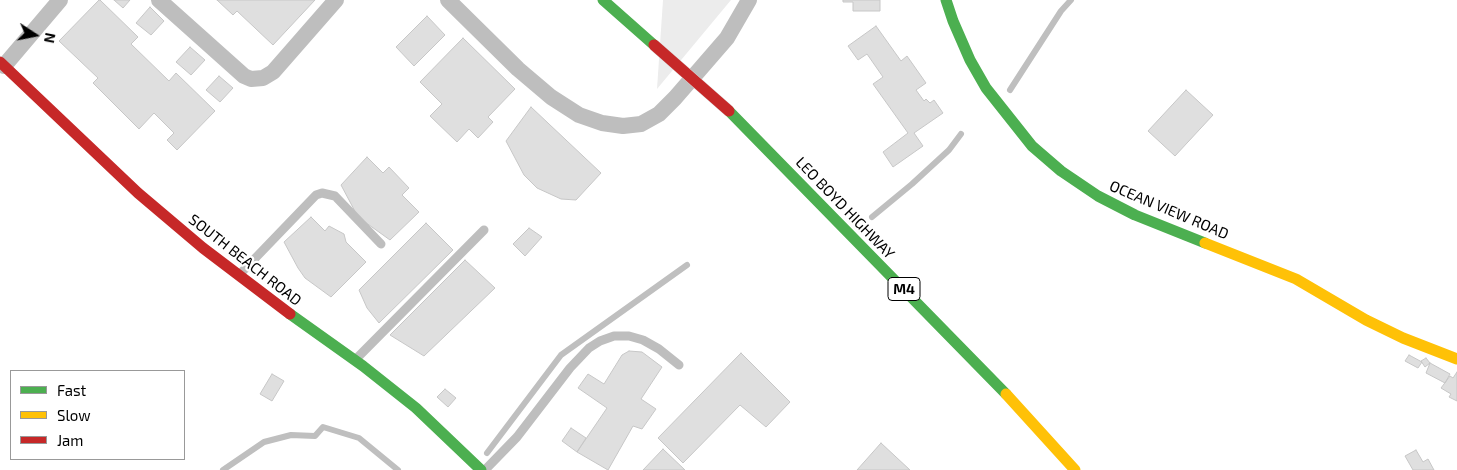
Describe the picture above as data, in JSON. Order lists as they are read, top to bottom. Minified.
{"streets":{"street":["LEO BOYD HIGHWAY","OCEAN VIEW ROAD","SOUTH BEACH ROAD","M4"]},"legend":["Fast","Slow","Jam"],"north":"right"}
